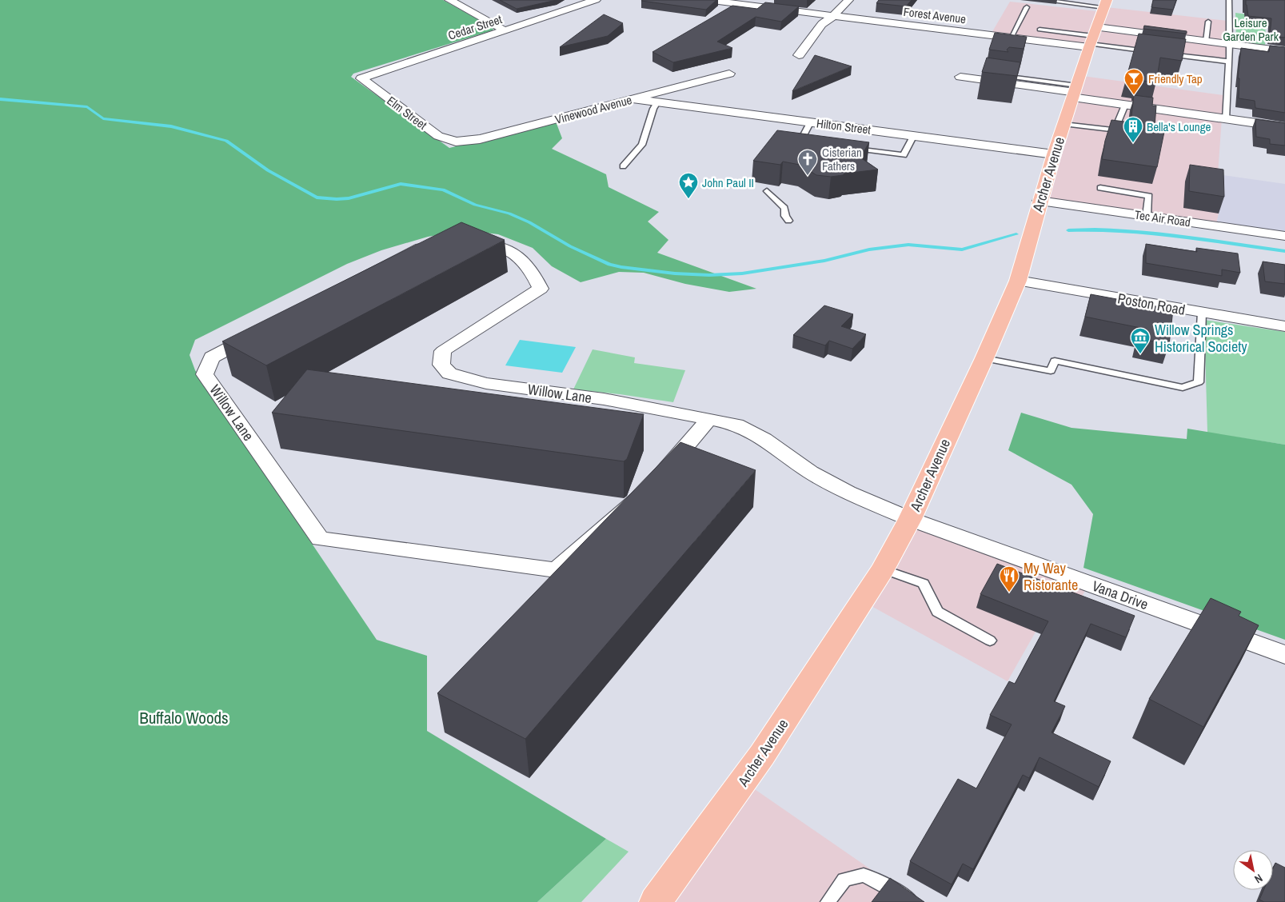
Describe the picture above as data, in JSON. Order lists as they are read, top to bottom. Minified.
{"streets":{"main road":["Archer Avenue"],"street":["Forest Avenue","Cedar Street","Vinewood Avenue","Elm Street","Hilton Street","Tec Air Road","Poston Road","Willow Lane","Vana Drive"]},"crossings":[["Forest Avenue","Archer Avenue"],["Cedar Street","Elm Street"],["Vinewood Avenue","Elm Street"],["Vinewood Avenue","Hilton Street"],["Hilton Street","Archer Avenue"],["Archer Avenue","Tec Air Road"],["Archer Avenue","Poston Road"],["Archer Avenue","Willow Lane"],["Archer Avenue","Vana Drive"],["Willow Lane","Vana Drive"]],"parks":["Leisure Garden Park","Buffalo Woods"],"places":{"bar":["Friendly Tap"],"building":["Bella's Lounge"],"church":["Cisterian Fathers"],"place":["John Paul II"],"museum":["Willow Springs Historical Society"],"restaurant":["My Way Ristorante"]},"north":"bottom right"}
